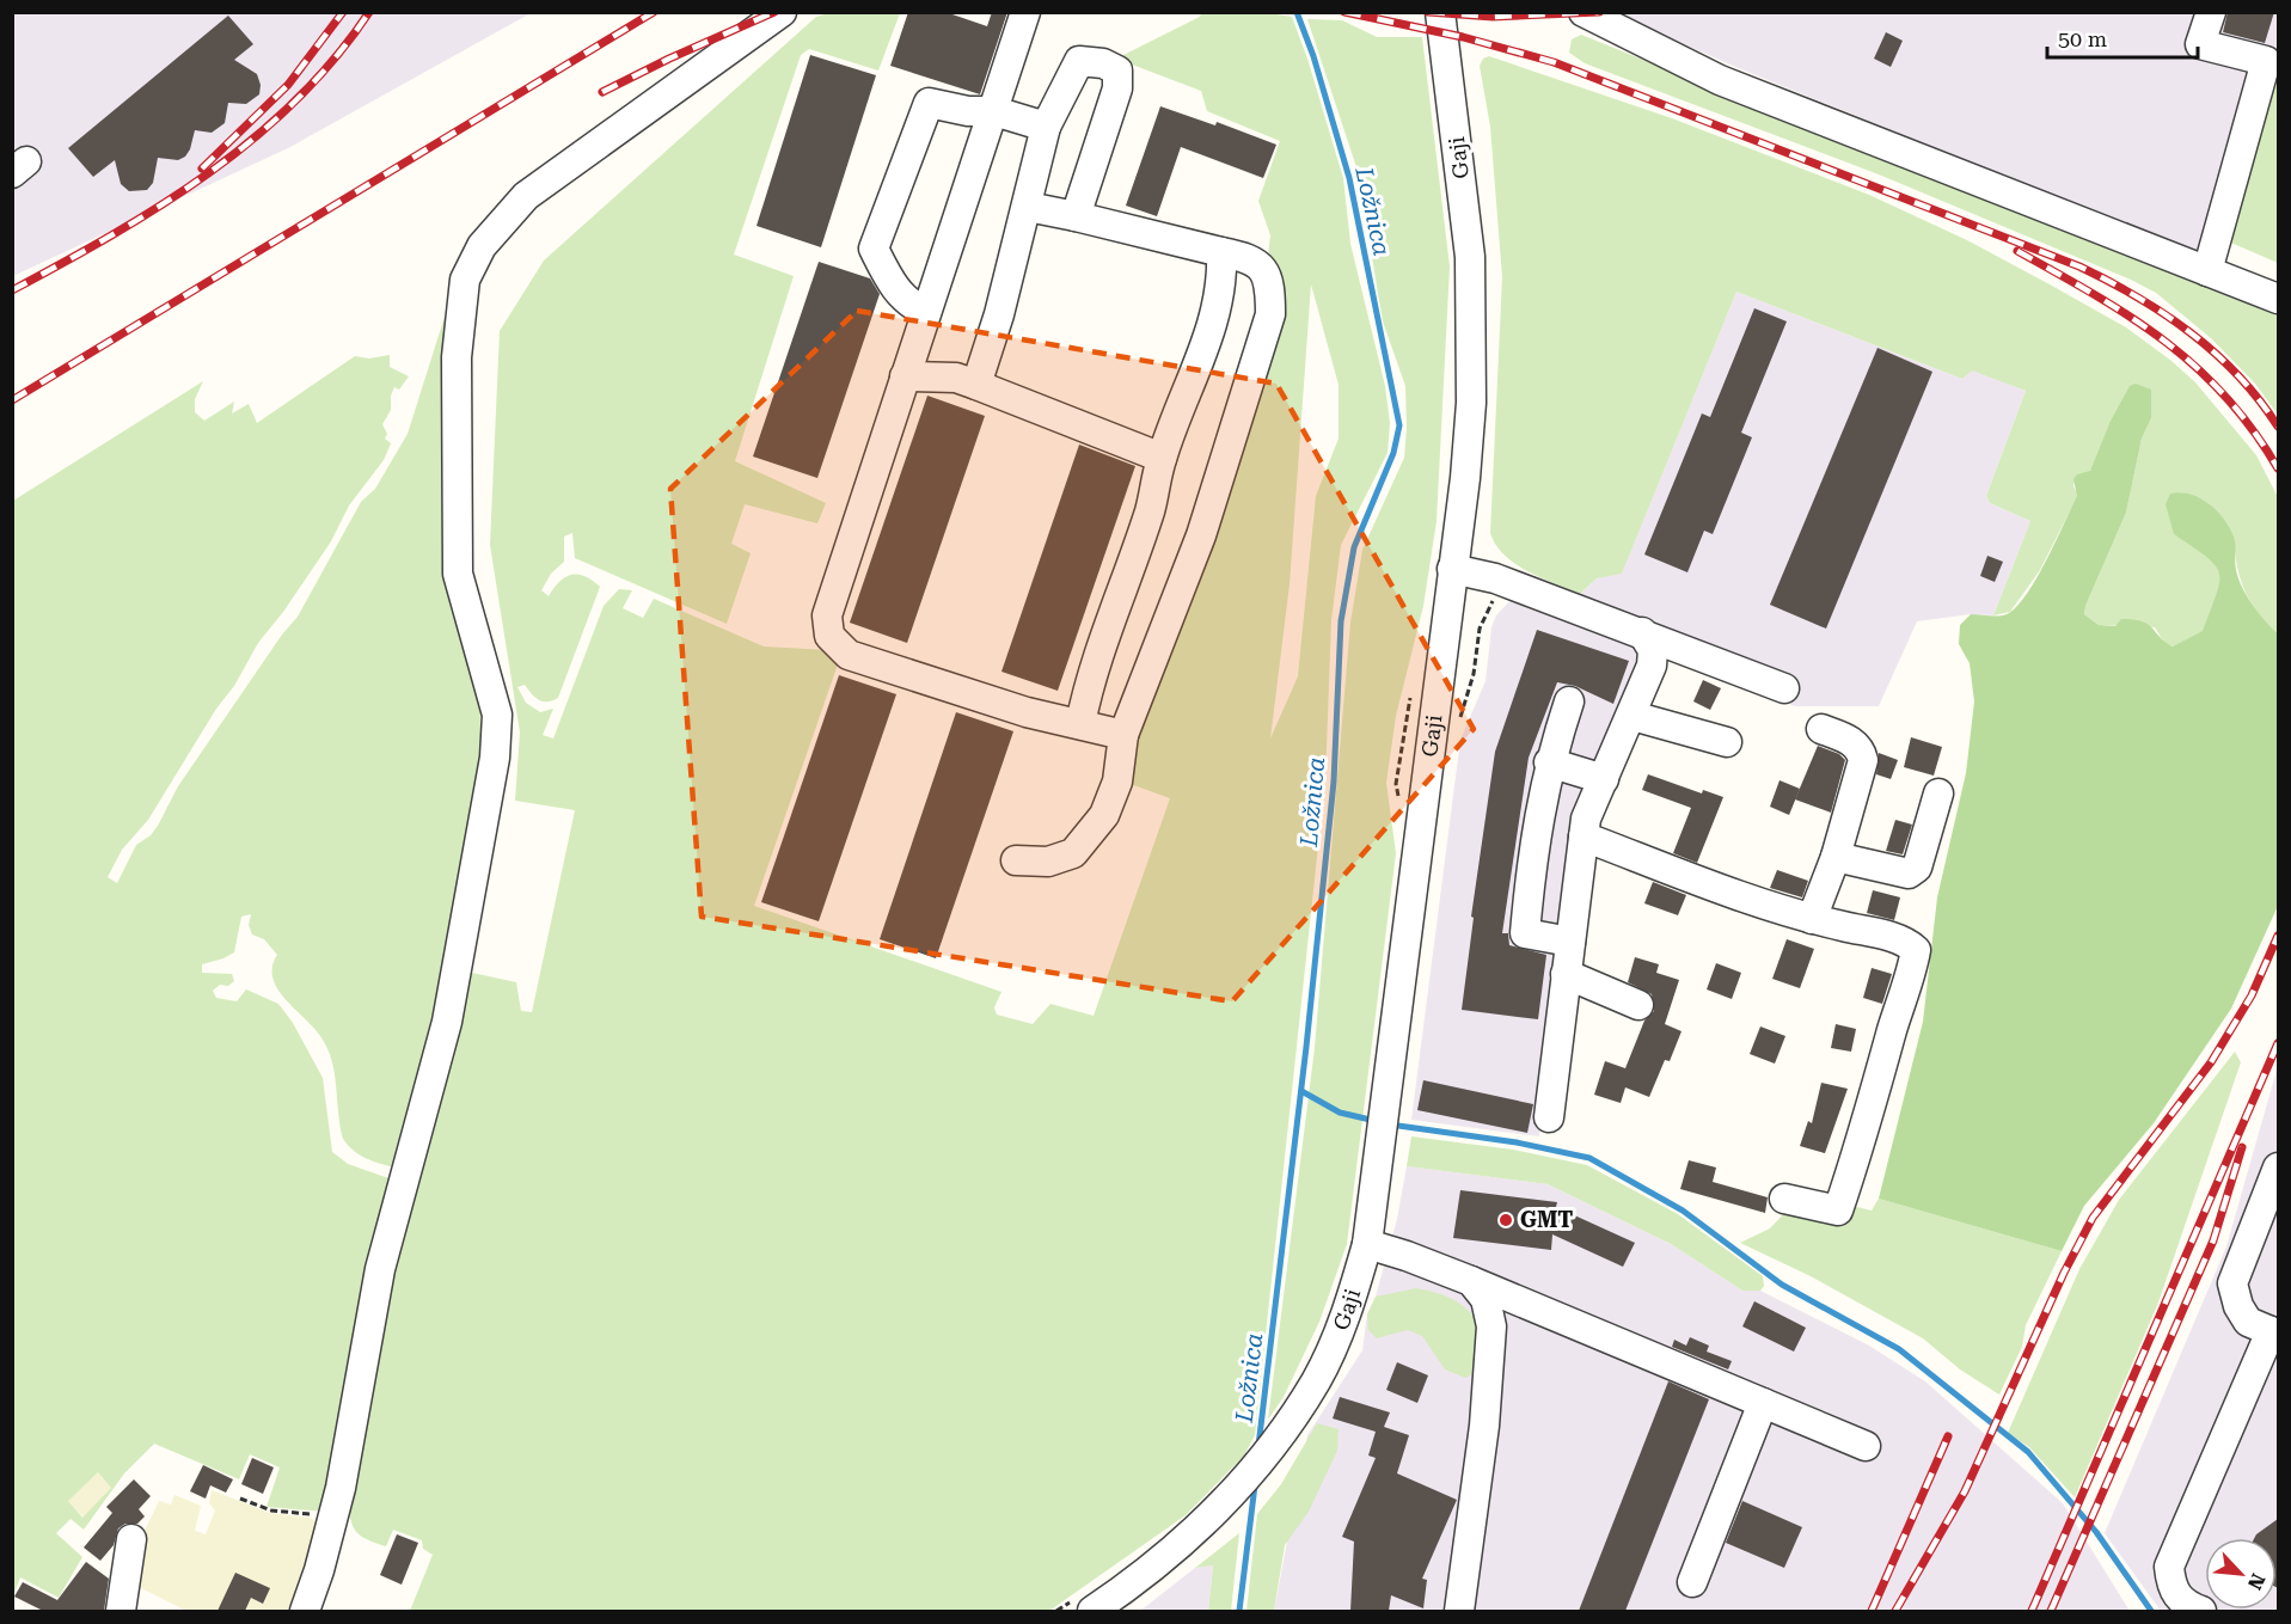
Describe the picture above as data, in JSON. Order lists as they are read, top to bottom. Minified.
{"streets":{"street":["Gaji"]},"water":["Ložnica"],"places":["GMT"],"scale_bar":"50 m","north":"bottom right"}
